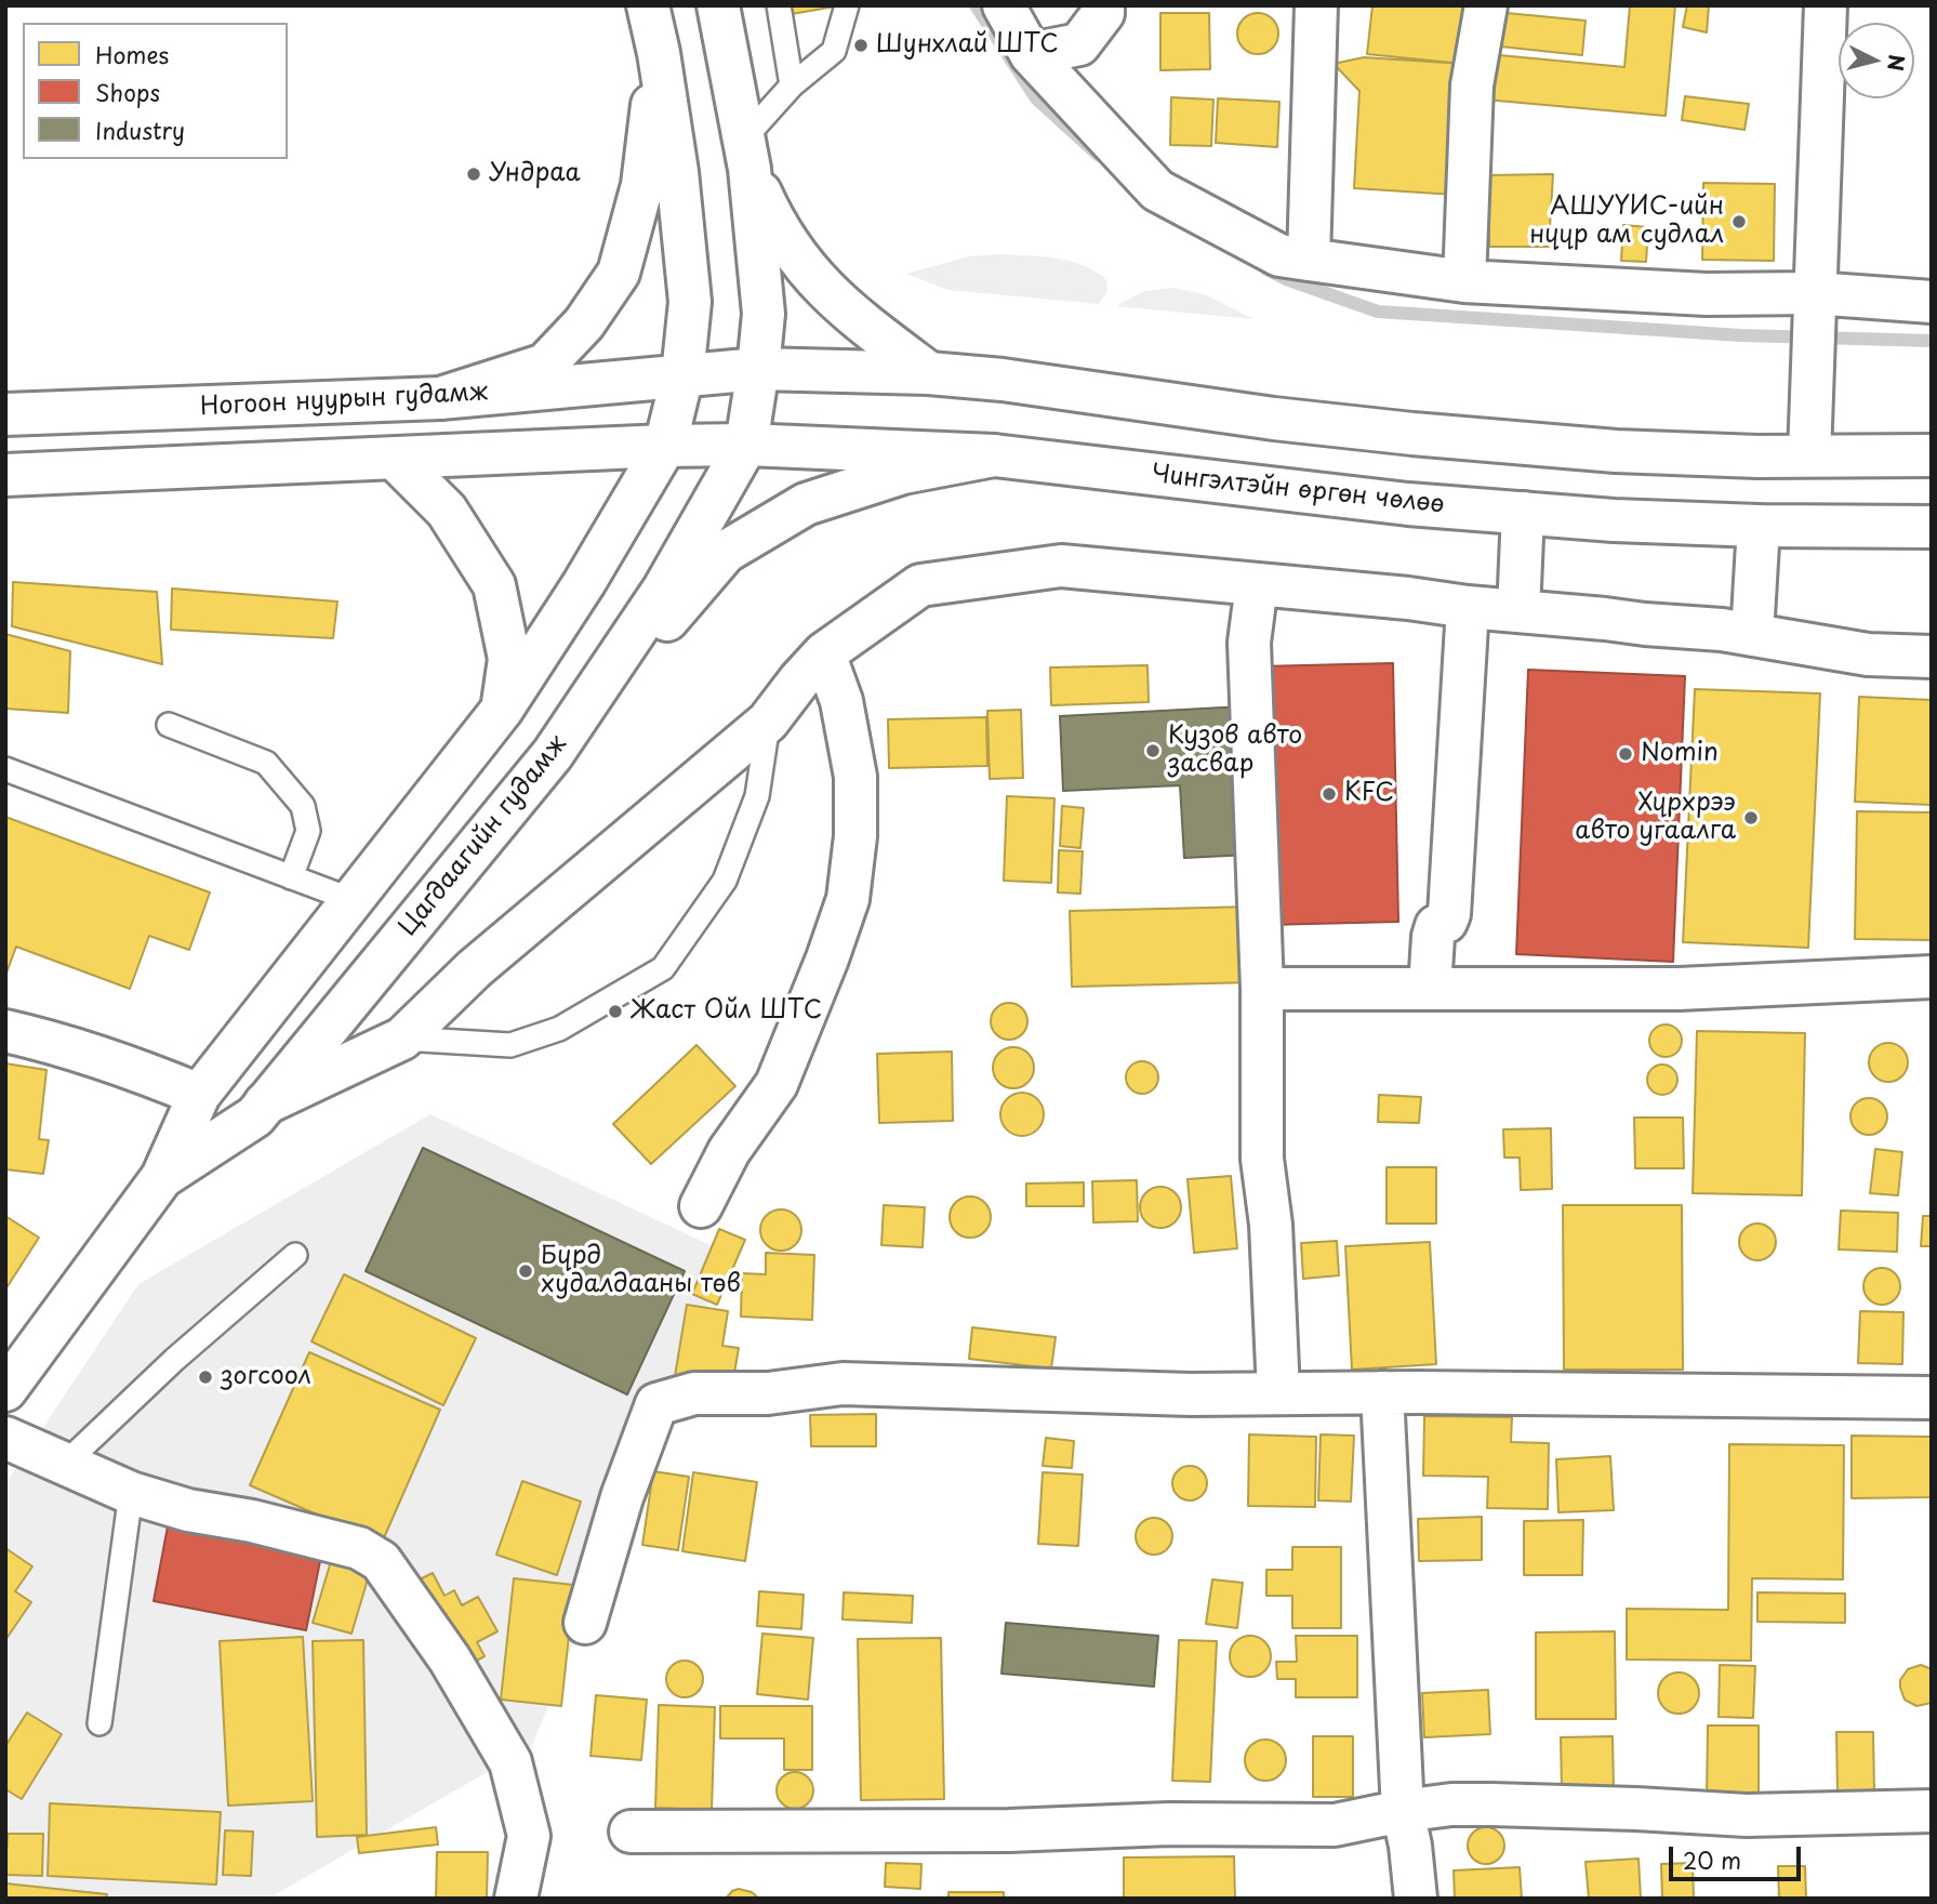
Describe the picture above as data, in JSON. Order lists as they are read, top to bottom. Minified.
{"streets":{"street":["Ногоон нуурын гудамж","Чингэлтэйн өргөн чөлөө","Цагдаагийн гудамж"]},"crossings":[["Ногоон нуурын гудамж","Цагдаагийн гудамж"],["Чингэлтэйн өргөн чөлөө","Цагдаагийн гудамж"]],"places":["Шунхлай ШТС","Ундраа","АШУҮИС-ийн нүүр ам судлал","Кузов авто засвар","Nomin","KFC","Хүрхрээ авто угаалга","Жаст Ойл ШТС","Бүрд худалдааны төв","зогсоол"],"legend":["Homes","Shops","Industry"],"scale_bar":"20 m","north":"right"}
